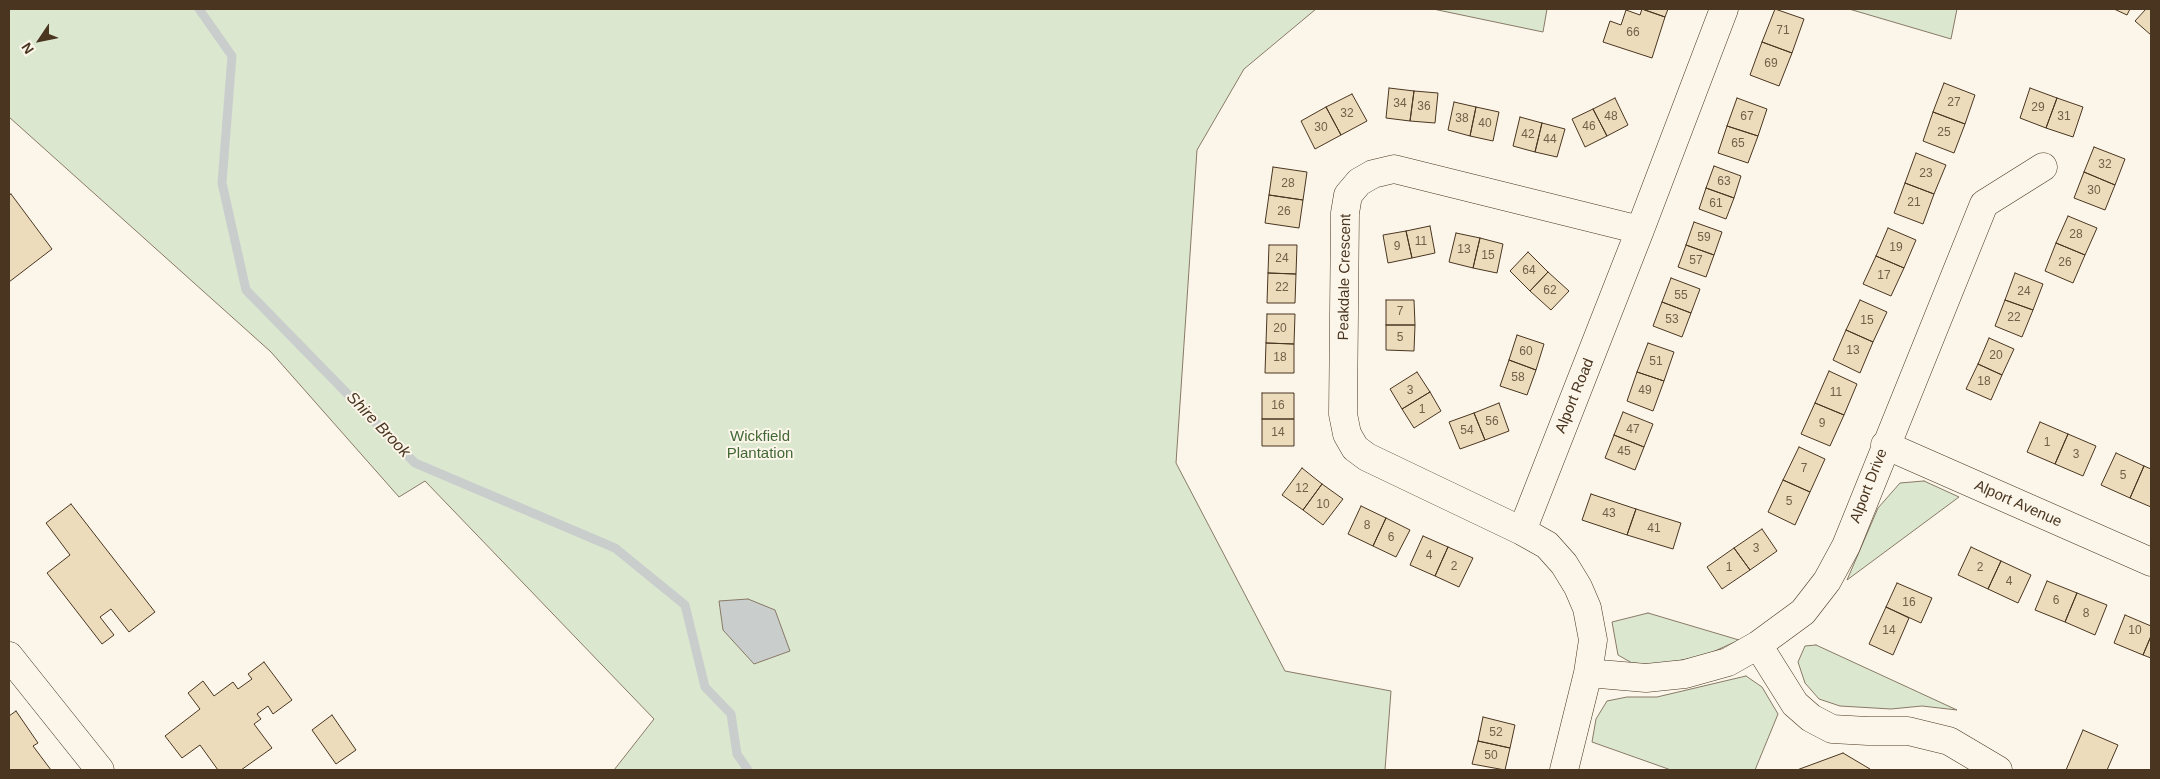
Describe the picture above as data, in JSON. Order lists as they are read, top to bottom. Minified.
{"streets":{"street":["Peakdale Crescent","Alport Road","Alport Drive","Alport Avenue"]},"crossings":[["Peakdale Crescent","Alport Road"],["Alport Drive","Alport Avenue"]],"water":["Shire Brook"],"parks":["Wickfield Plantation"],"house_numbers":["71","66","69","27","34","36","29","32","48","67","31","38","40","46","30","25","42","44","65","32","23","63","28","30","21","61","26","28","59","11","9","19","13","15","24","57","26","64","17","22","62","24","55","7","22","53","15","20","5","13","60","20","18","51","58","18","3","49","11","16","1","56","9","47","54","14","1","45","3","7","5","12","5","10","43","8","41","6","3","4","2","1","2","4","6","16","8","14","10","52","50"],"north":"bottom left"}
